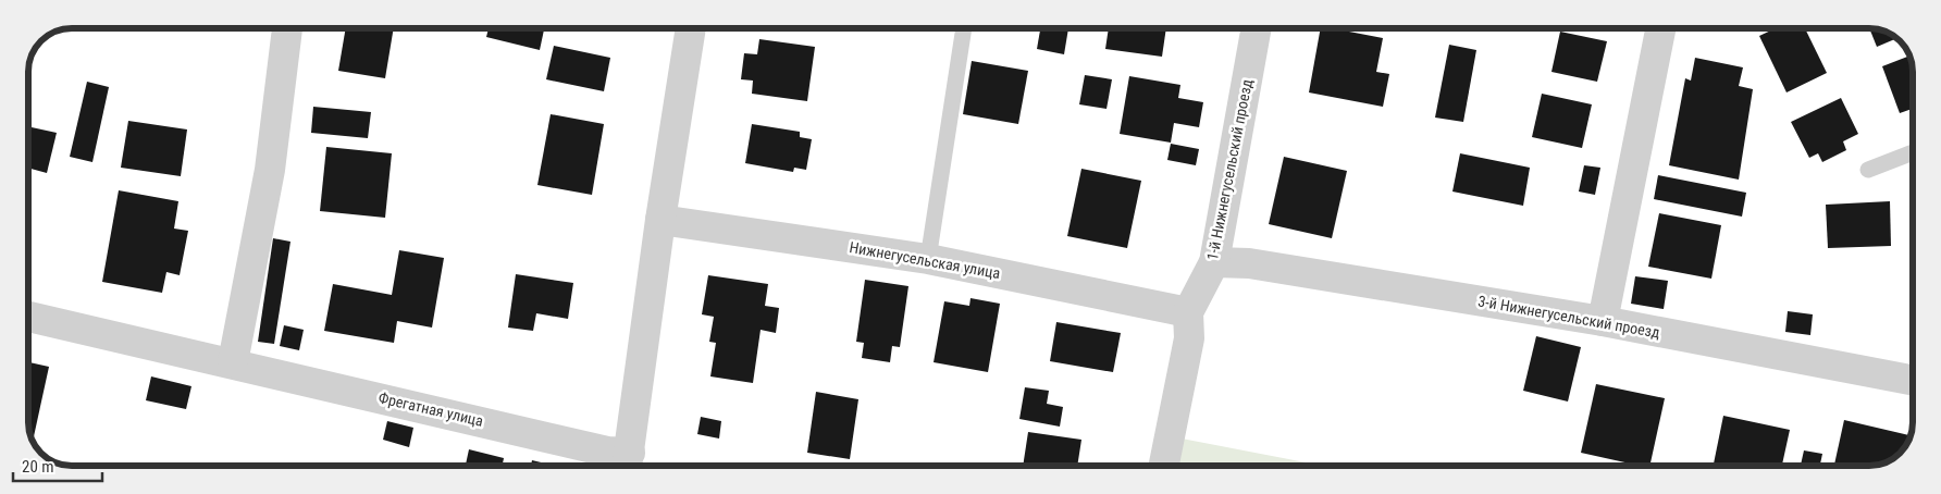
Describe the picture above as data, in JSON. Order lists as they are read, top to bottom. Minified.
{"streets":{"street":["1-й Нижнегусельский проезд","Нижнегусельская улица","3-й Нижнегусельский проезд","Фрегатная улица"]},"crossings":[["1-й Нижнегусельский проезд","Нижнегусельская улица"],["1-й Нижнегусельский проезд","3-й Нижнегусельский проезд"]],"scale_bar":"20 m"}
